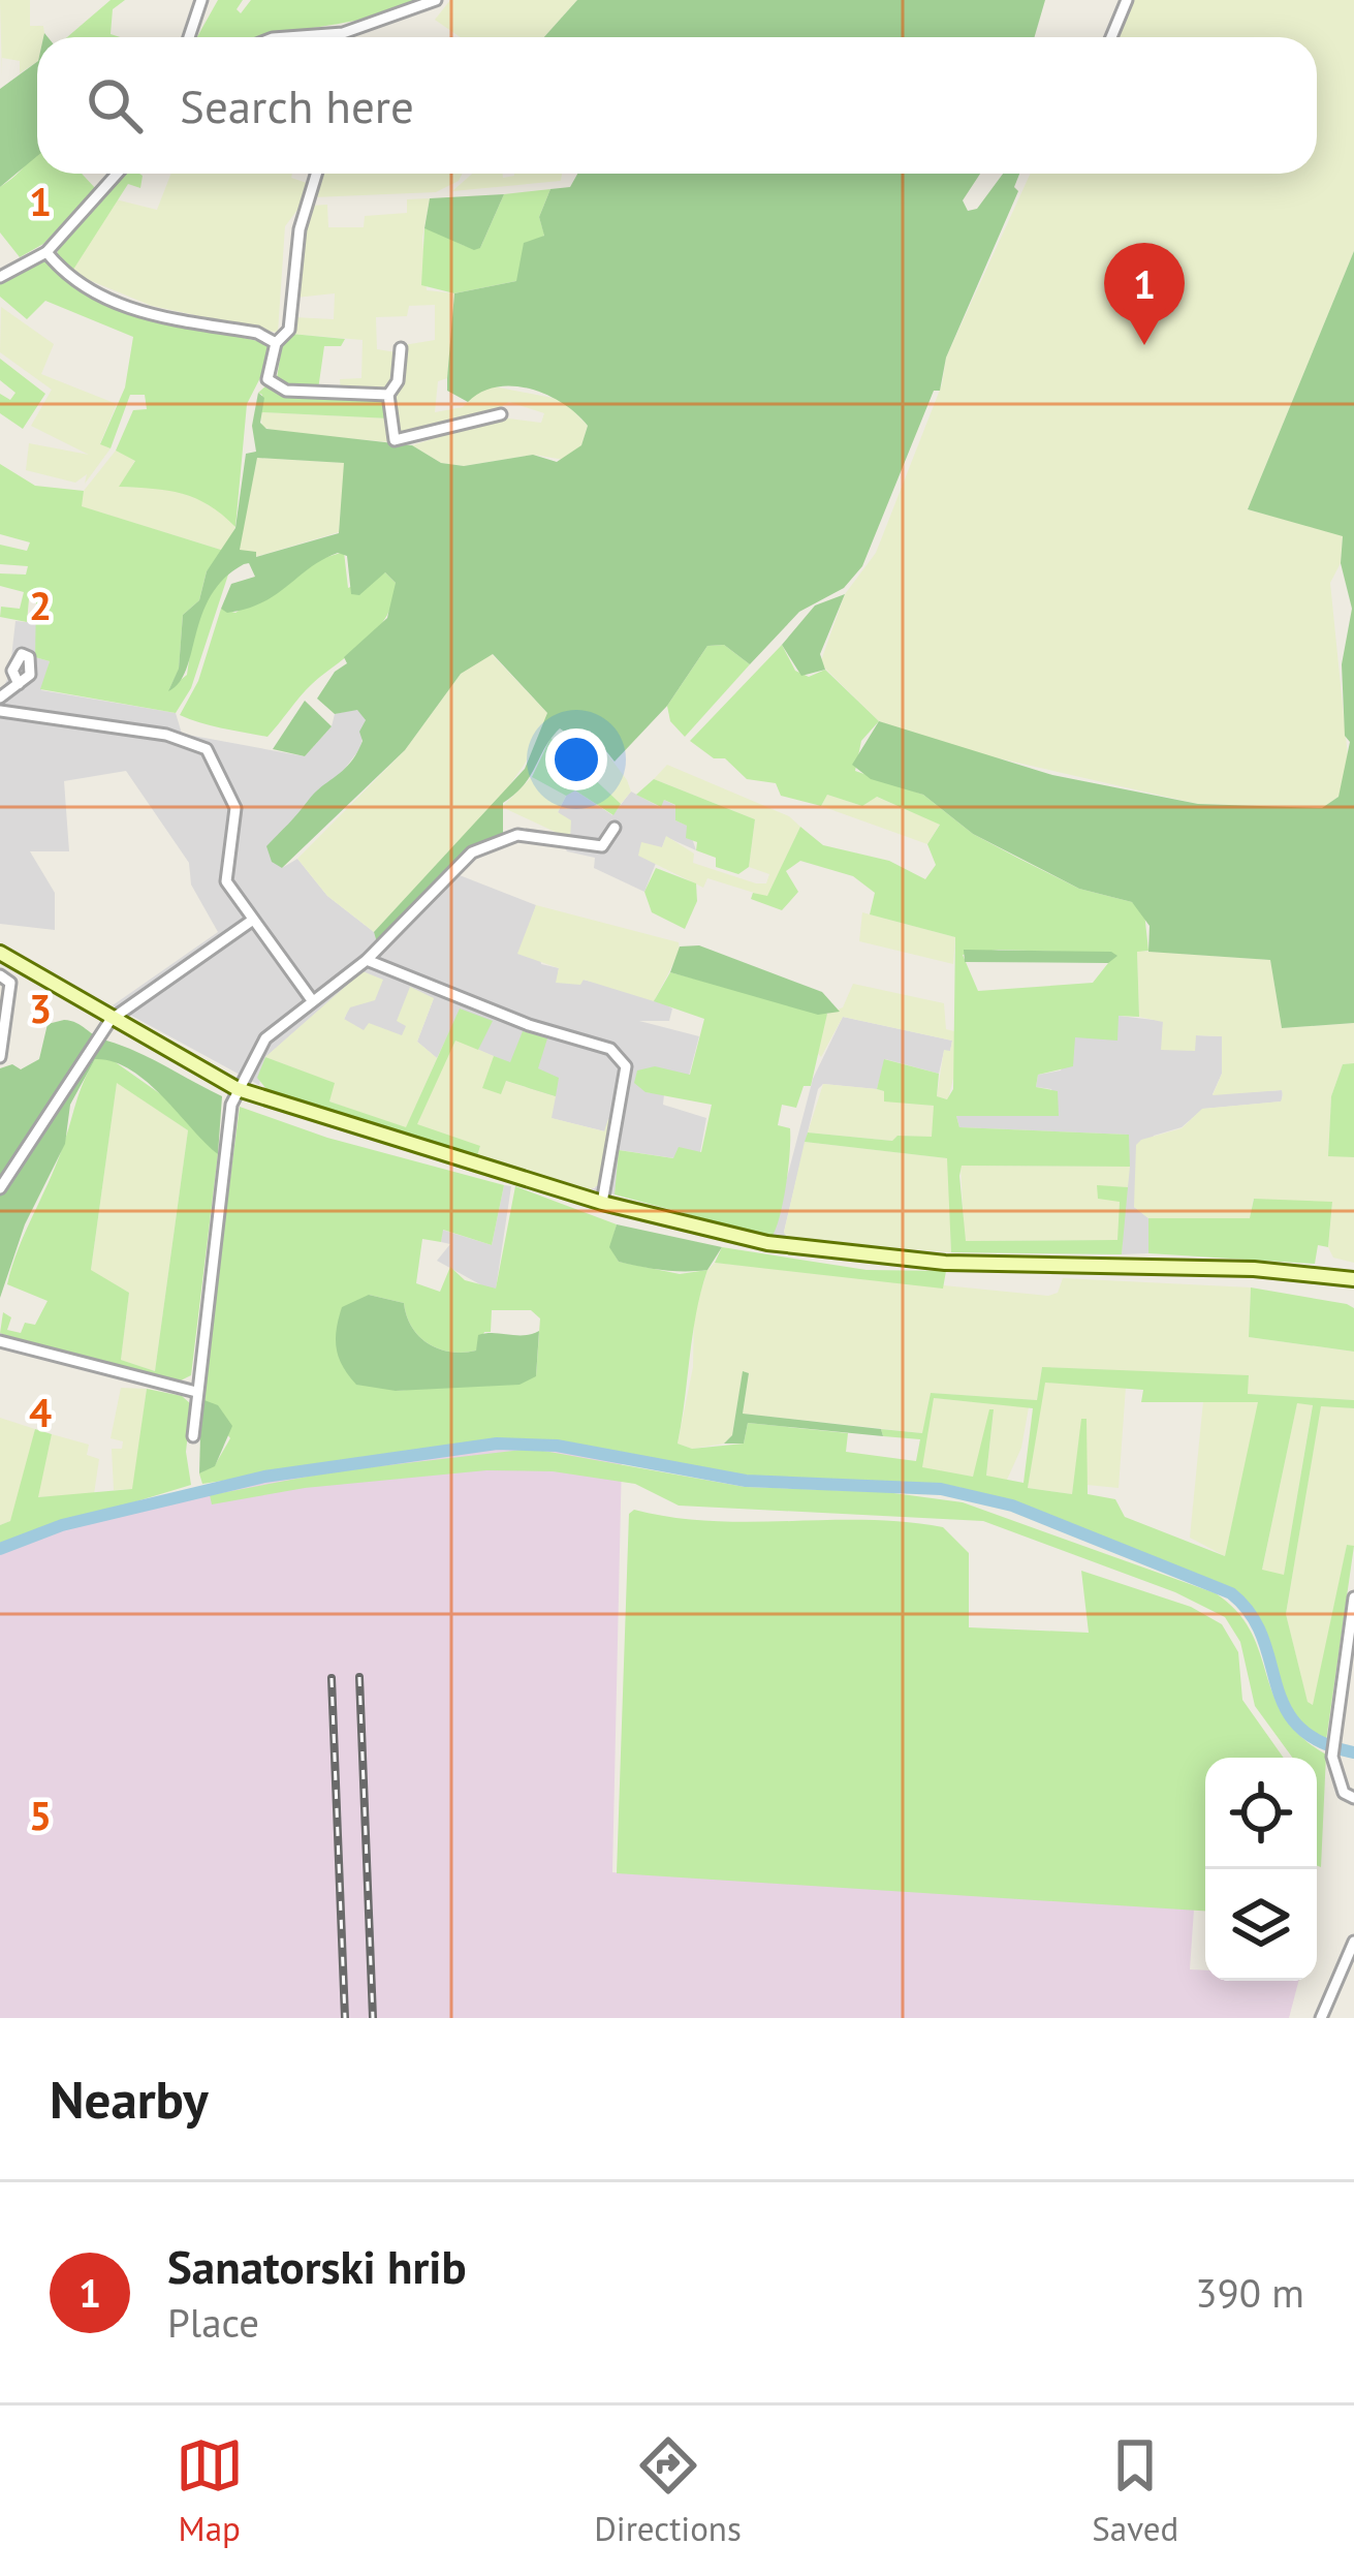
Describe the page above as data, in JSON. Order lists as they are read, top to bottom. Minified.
{"page":{"search":"Search here","pins":"1","heading":"Nearby","list":[{"mark":"1","name":"Sanatorski hrib","note":"Place","value":"390 m"}],"nav":["Map","Directions","Saved"]},"grid":{"rows":["1","2","3","4","5"]}}
